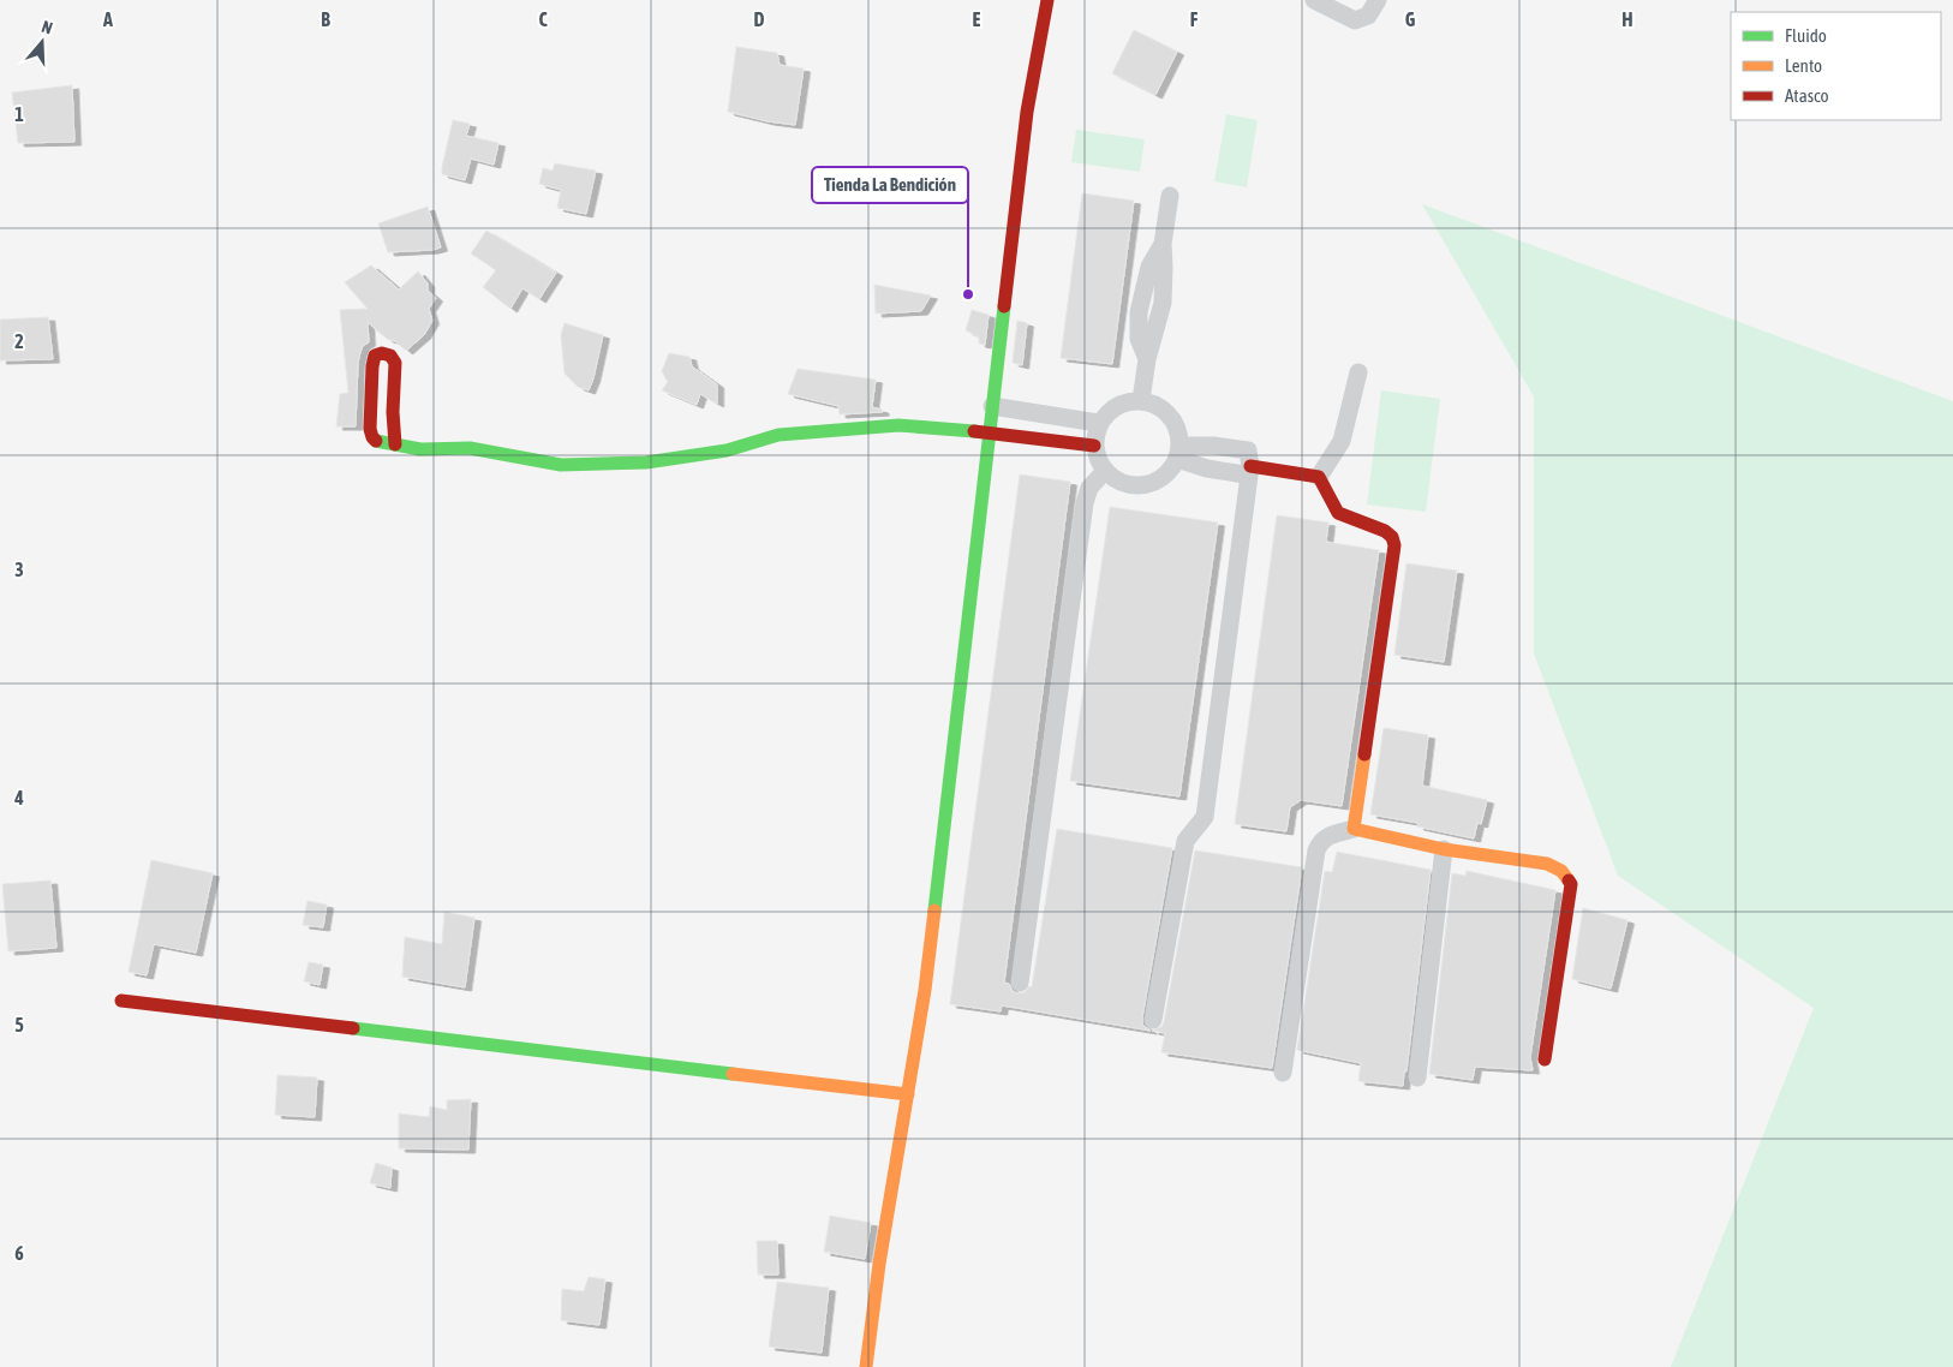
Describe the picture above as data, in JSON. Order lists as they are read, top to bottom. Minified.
{"places":["Tienda La Bendición"],"legend":["Fluido","Lento","Atasco"],"north":"top","grid":{"columns":["A","B","C","D","E","F","G","H"],"rows":["1","2","3","4","5","6"]}}
